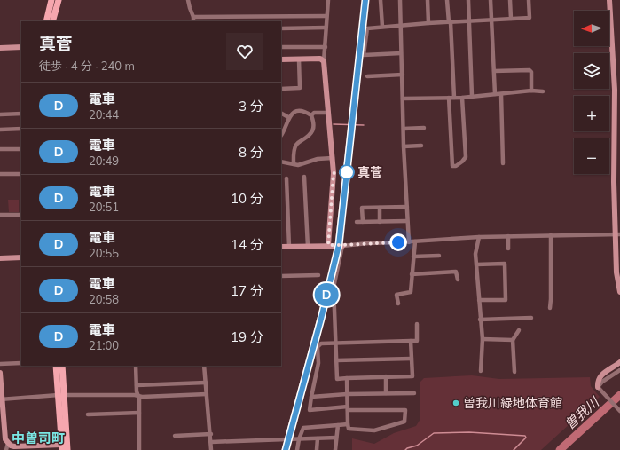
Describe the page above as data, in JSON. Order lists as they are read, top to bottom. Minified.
{"districts":["中曽司町"],"water":["曽我川"],"places":["真菅","曽我川緑地体育館"],"north":"left","page":{"on_map":"D","map_buttons":["+","−"],"heading":["真菅","徒歩 · 4 分 · 240 m"],"list":[{"mark":"D","name":"電車","note":"20:44","value":"3 分"},{"mark":"D","name":"電車","note":"20:49","value":"8 分"},{"mark":"D","name":"電車","note":"20:51","value":"10 分"},{"mark":"D","name":"電車","note":"20:55","value":"14 分"},{"mark":"D","name":"電車","note":"20:58","value":"17 分"},{"mark":"D","name":"電車","note":"21:00","value":"19 分"}]}}
